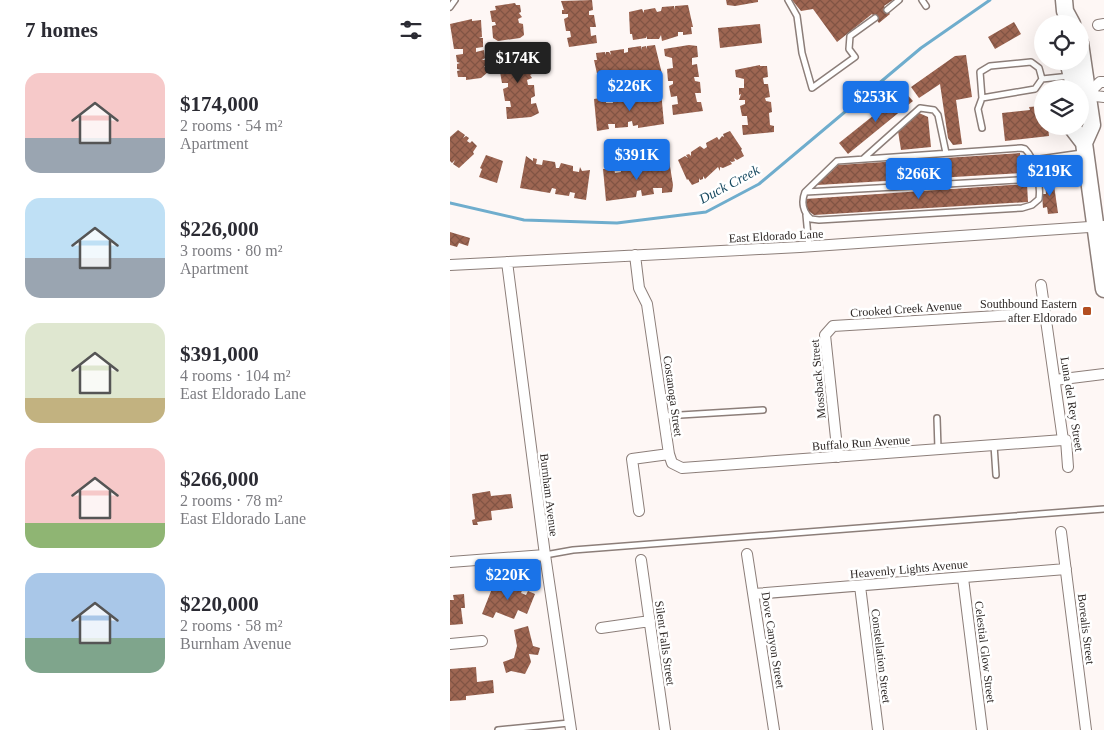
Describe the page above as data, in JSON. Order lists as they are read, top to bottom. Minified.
{"streets":{"street":["East Eldorado Lane","Crooked Creek Avenue","Mossback Street","Costanoga Street","Luna del Rey Street","Buffalo Run Avenue","Burnham Avenue","Heavenly Lights Avenue","Borealis Street","Dove Canyon Street","Silent Falls Street","Celestial Glow Street","Constellation Street"]},"crossings":[["East Eldorado Lane","Costanoga Street"],["East Eldorado Lane","Burnham Avenue"],["Crooked Creek Avenue","Mossback Street"],["Crooked Creek Avenue","Luna del Rey Street"],["Mossback Street","Buffalo Run Avenue"],["Costanoga Street","Buffalo Run Avenue"],["Luna del Rey Street","Buffalo Run Avenue"],["Heavenly Lights Avenue","Borealis Street"],["Heavenly Lights Avenue","Dove Canyon Street"],["Heavenly Lights Avenue","Celestial Glow Street"],["Heavenly Lights Avenue","Constellation Street"]],"water":["Duck Creek"],"places":{"transit":["Southbound Eastern after Eldorado"]},"page":{"heading":"7 homes","price":["$174K","$226K","$253K","$391K","$219K","$266K","$220K"],"list":[{"name":"$174,000","note":"2 rooms · 54 m² · Apartment"},{"name":"$226,000","note":"3 rooms · 80 m² · Apartment"},{"name":"$391,000","note":"4 rooms · 104 m² · East Eldorado Lane"},{"name":"$266,000","note":"2 rooms · 78 m² · East Eldorado Lane"},{"name":"$220,000","note":"2 rooms · 58 m² · Burnham Avenue"}]}}
